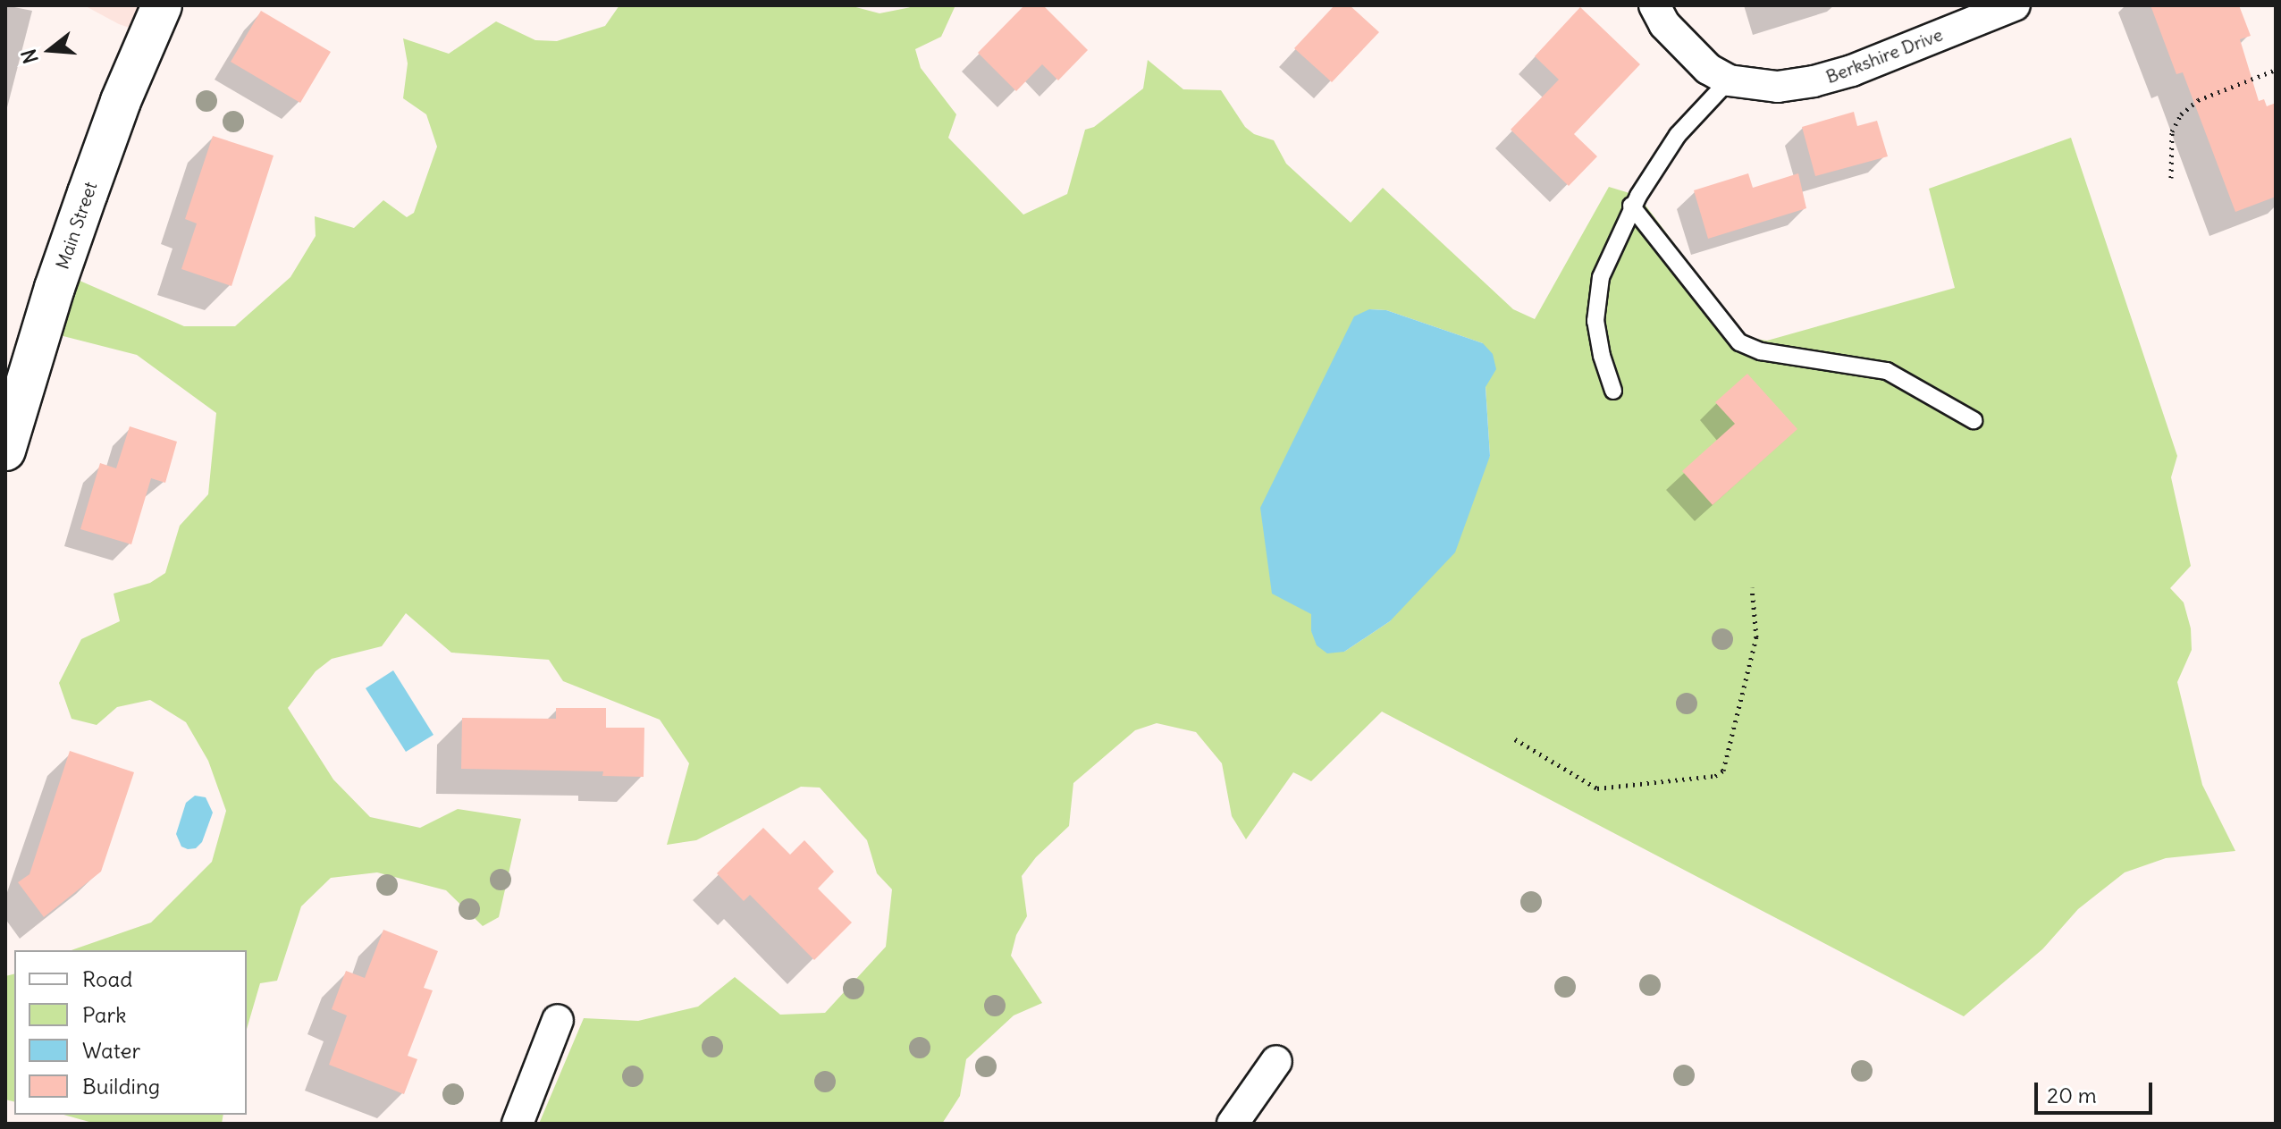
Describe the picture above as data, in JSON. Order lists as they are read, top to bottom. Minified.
{"streets":{"street":["Berkshire Drive","Main Street"]},"legend":["Road","Park","Water","Building"],"scale_bar":"20 m","north":"left"}
